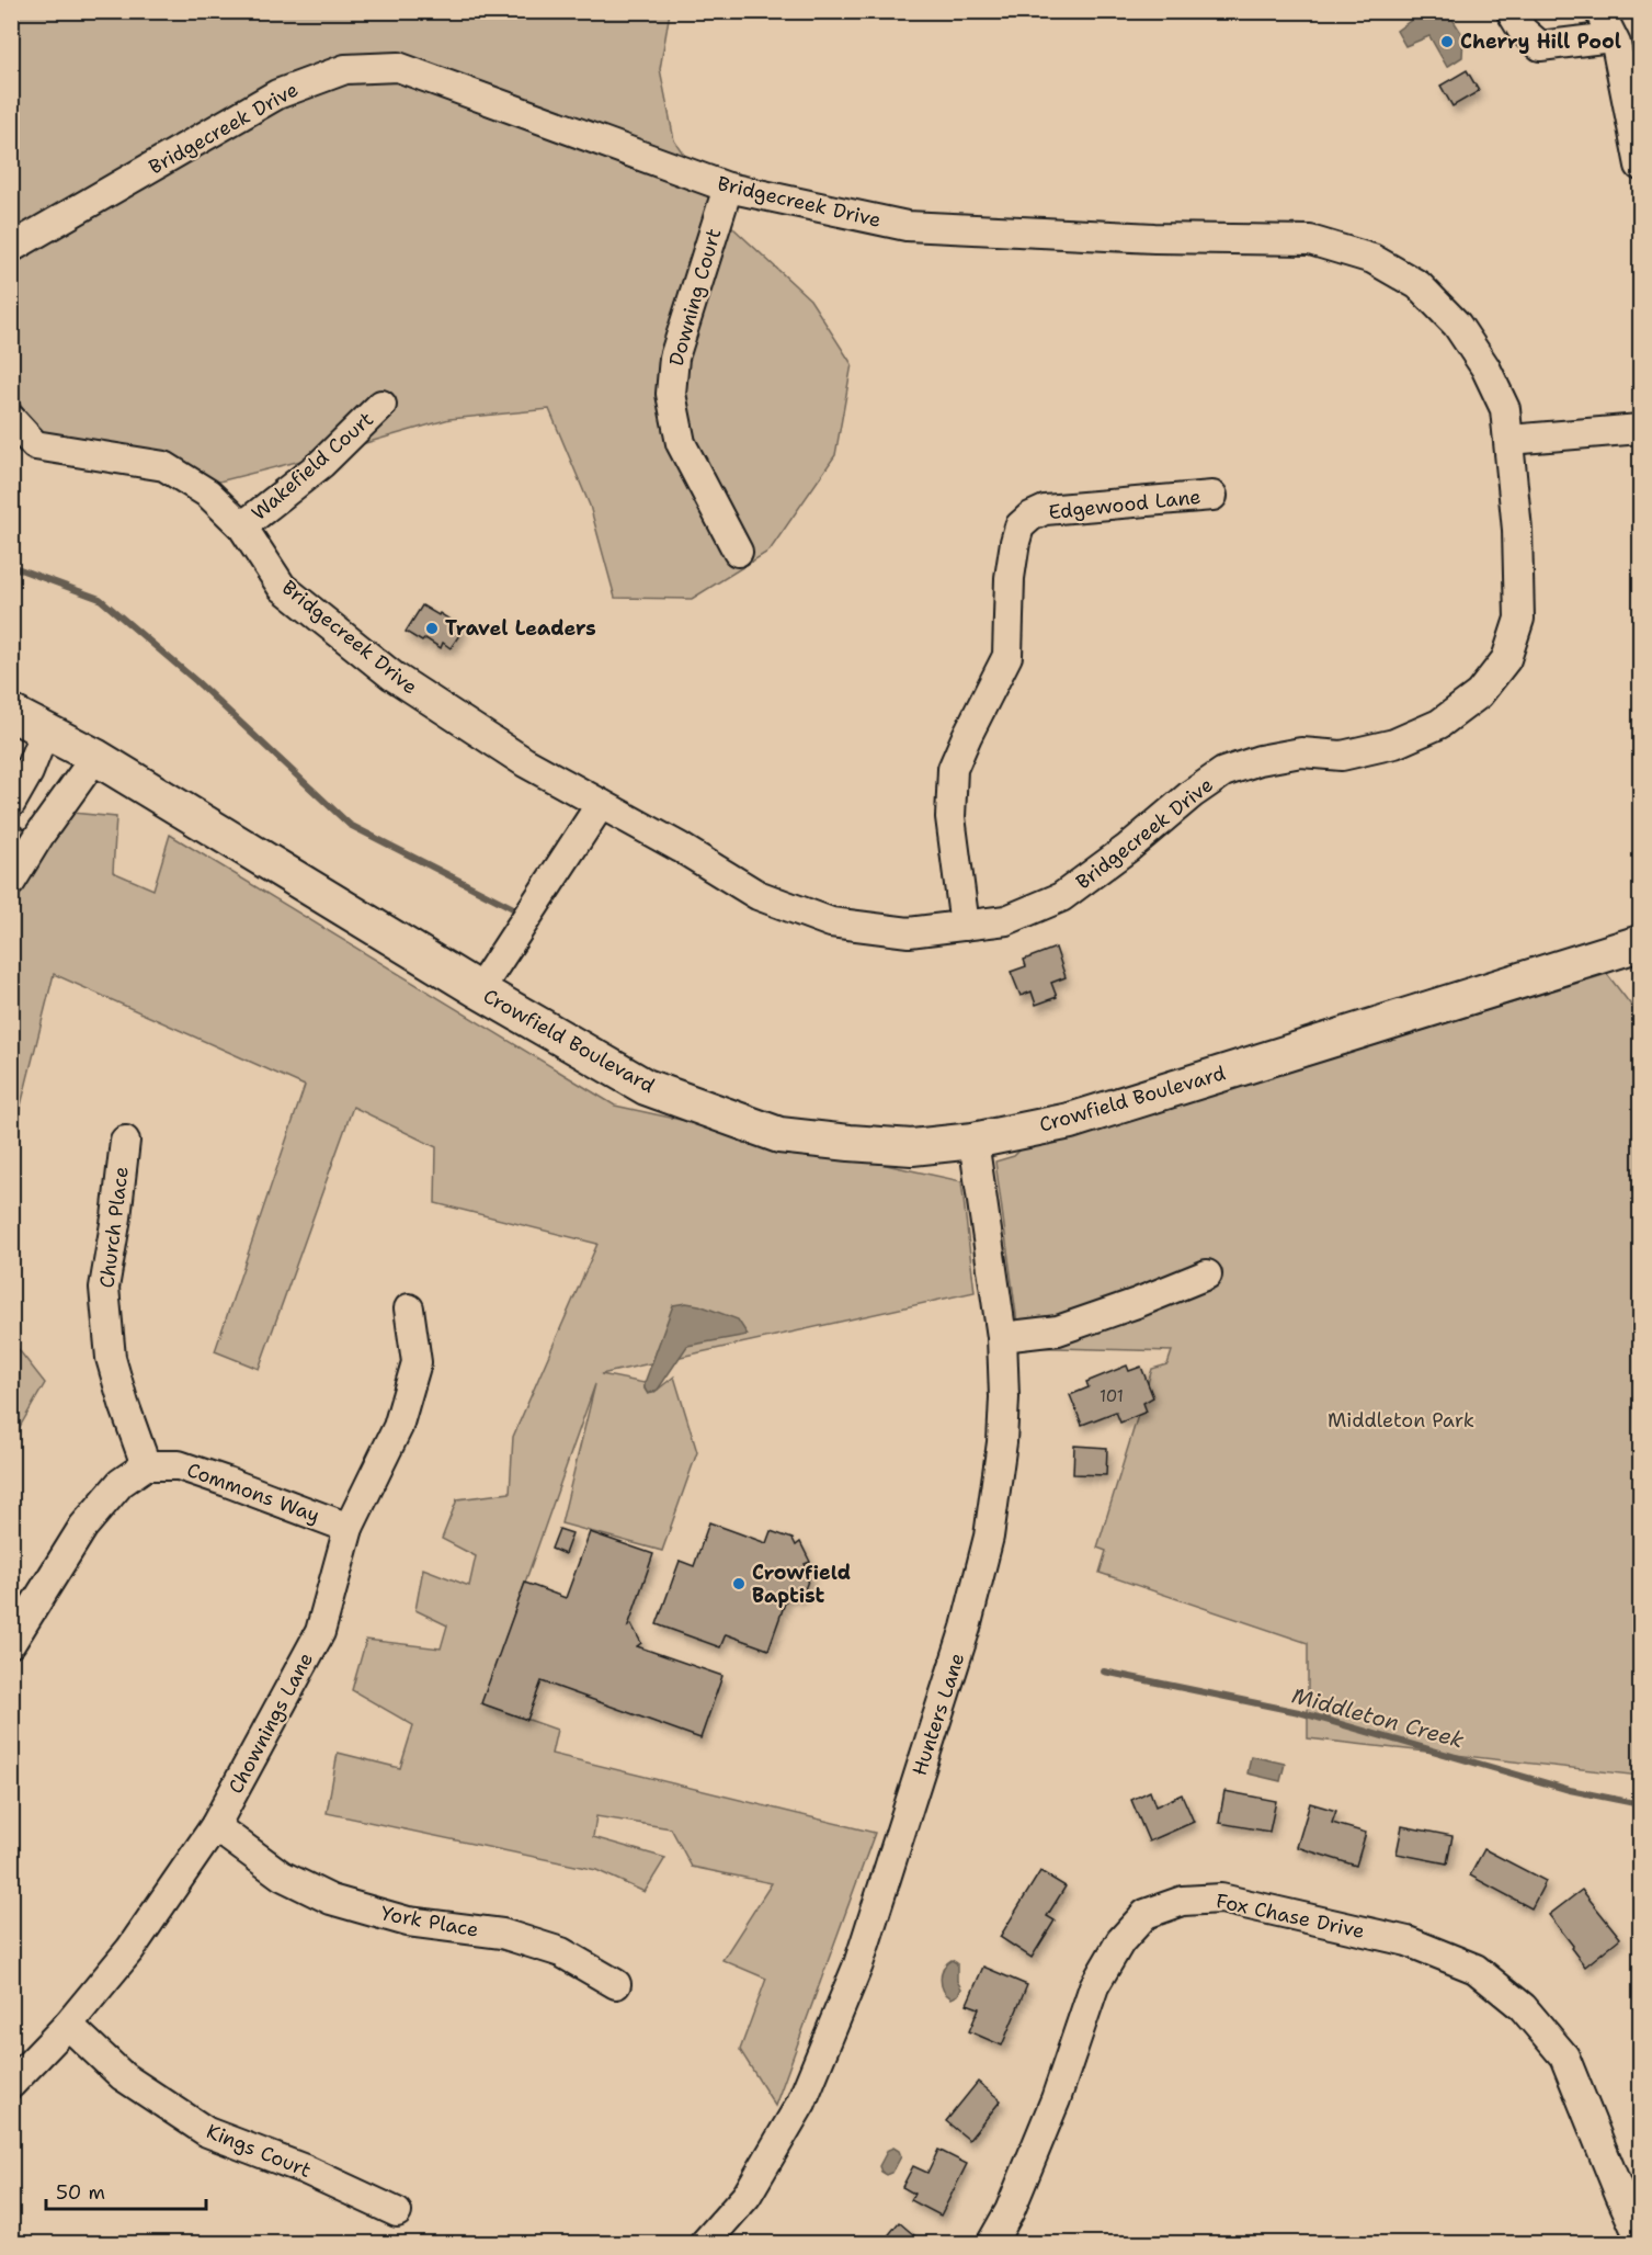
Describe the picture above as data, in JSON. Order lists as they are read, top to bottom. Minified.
{"streets":{"main road":["Crowfield Boulevard"],"street":["Bridgecreek Drive","Downing Court","Wakefield Court","Edgewood Lane","Church Place","Commons Way","Hunters Lane","Chownings Lane","Fox Chase Drive","York Place","Kings Court"]},"crossings":[["Bridgecreek Drive","Downing Court"],["Bridgecreek Drive","Wakefield Court"],["Bridgecreek Drive","Edgewood Lane"],["Crowfield Boulevard","Hunters Lane"],["Church Place","Commons Way"],["Commons Way","Chownings Lane"],["Chownings Lane","York Place"],["Chownings Lane","Kings Court"]],"water":["Middleton Creek"],"parks":["Middleton Park"],"places":["Cherry Hill Pool","Travel Leaders","Crowfield Baptist"],"house_numbers":["101"],"scale_bar":"50 m"}
